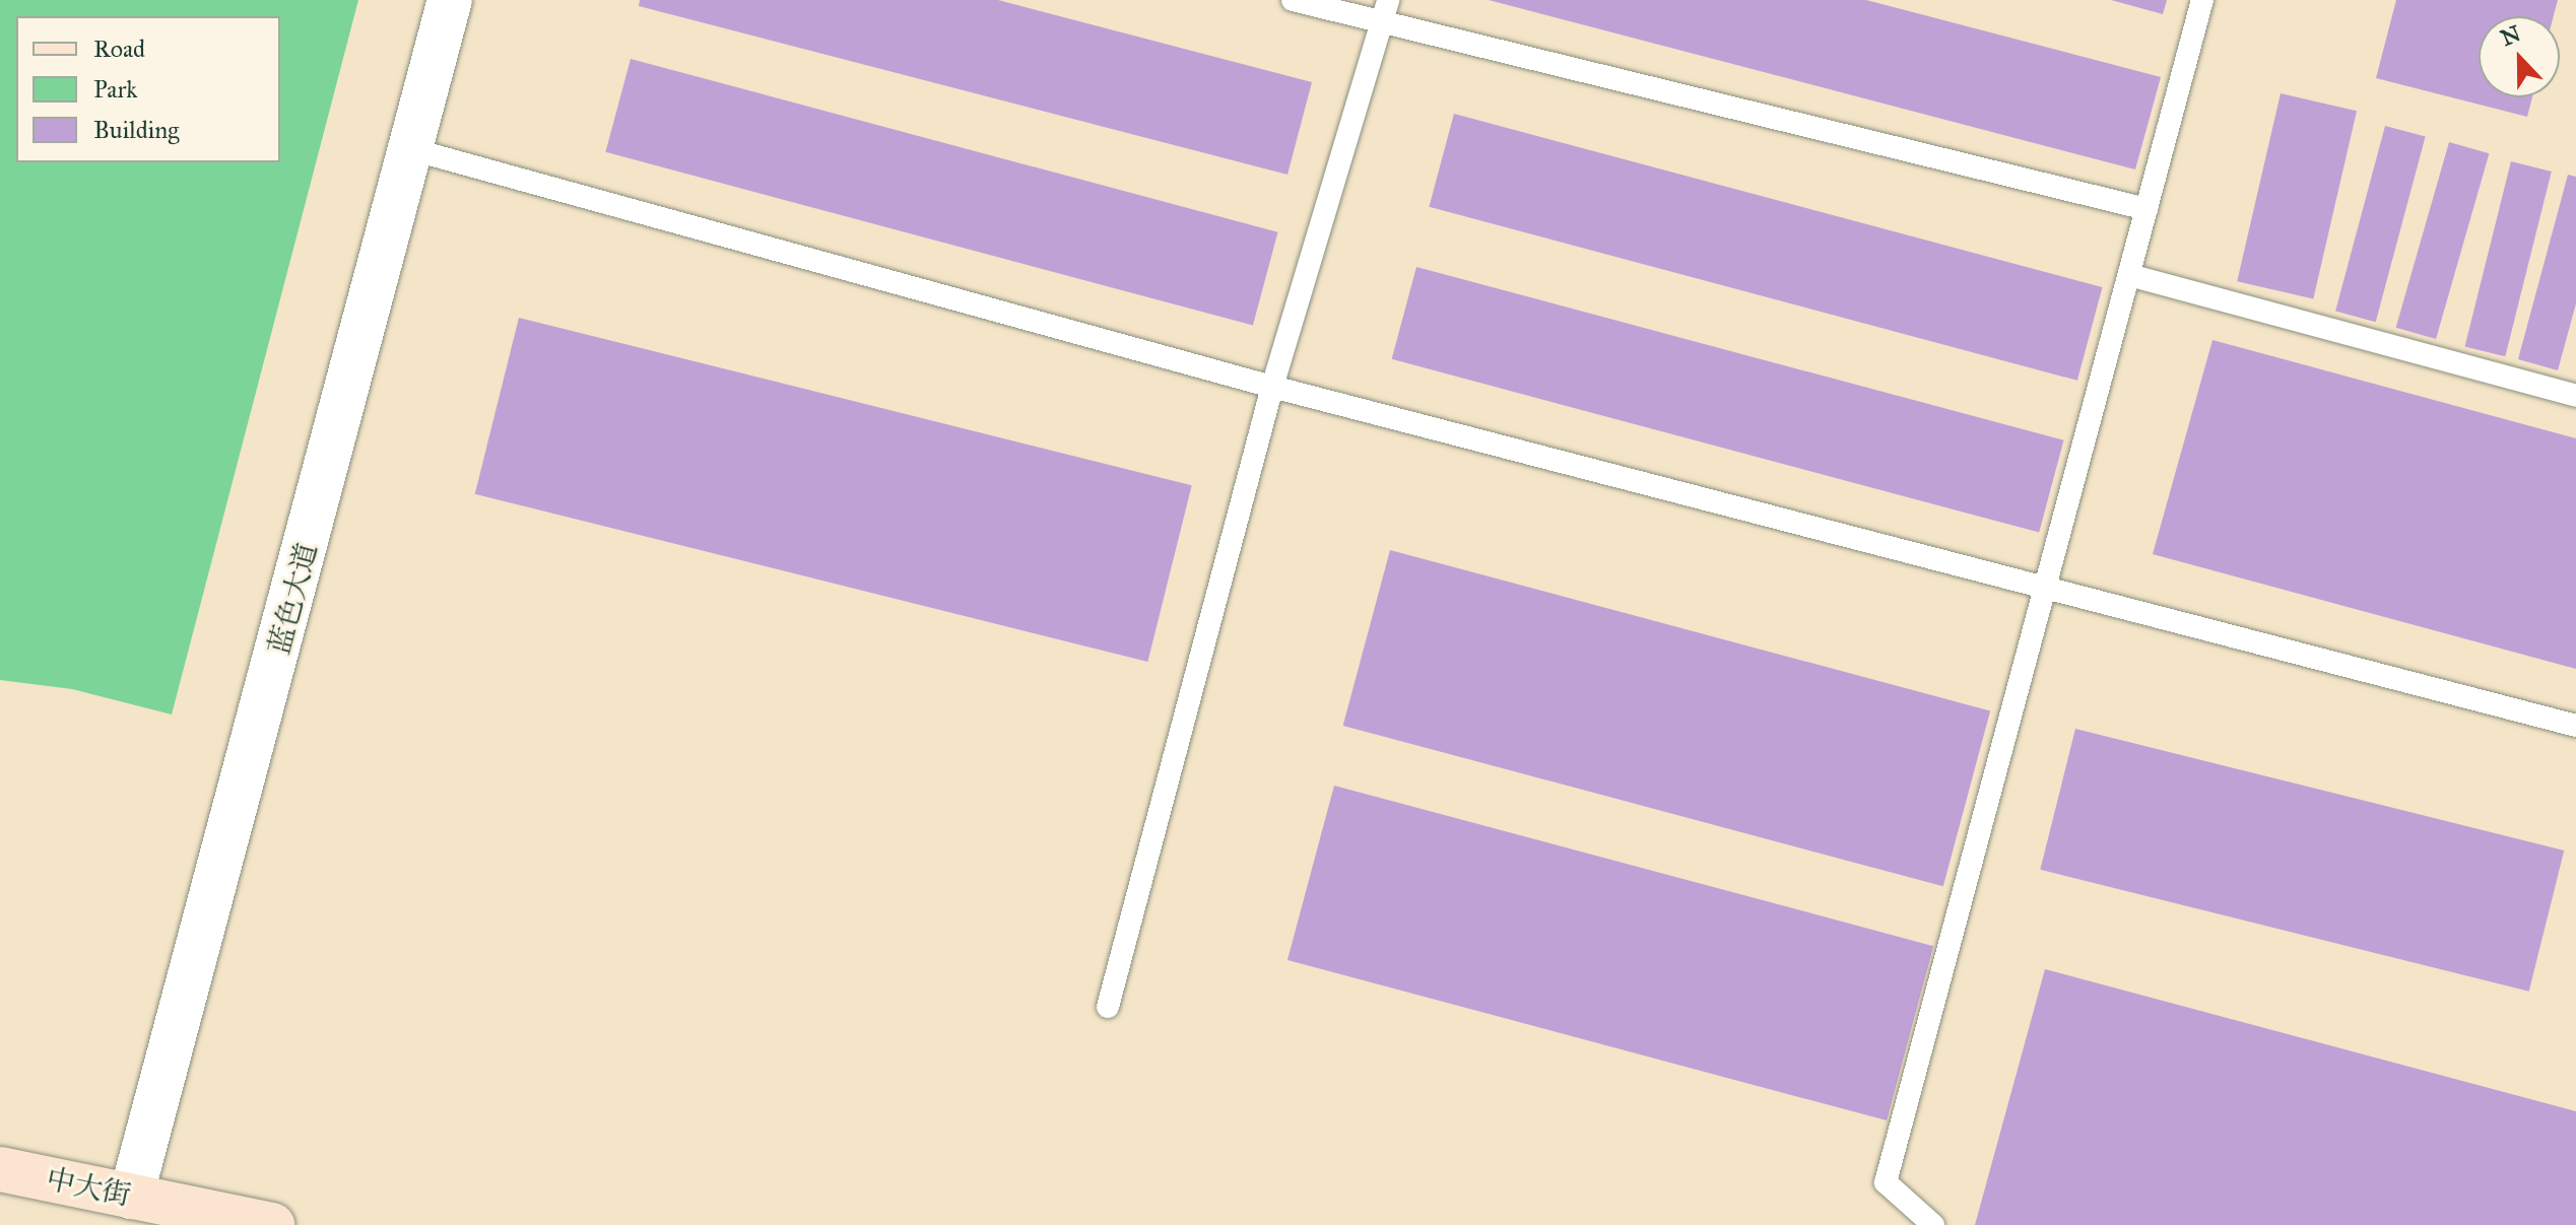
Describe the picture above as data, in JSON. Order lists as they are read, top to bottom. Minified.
{"streets":{"street":["蓝色大道","中大街"]},"crossings":[["蓝色大道","中大街"]],"legend":["Road","Park","Building"],"north":"top"}
